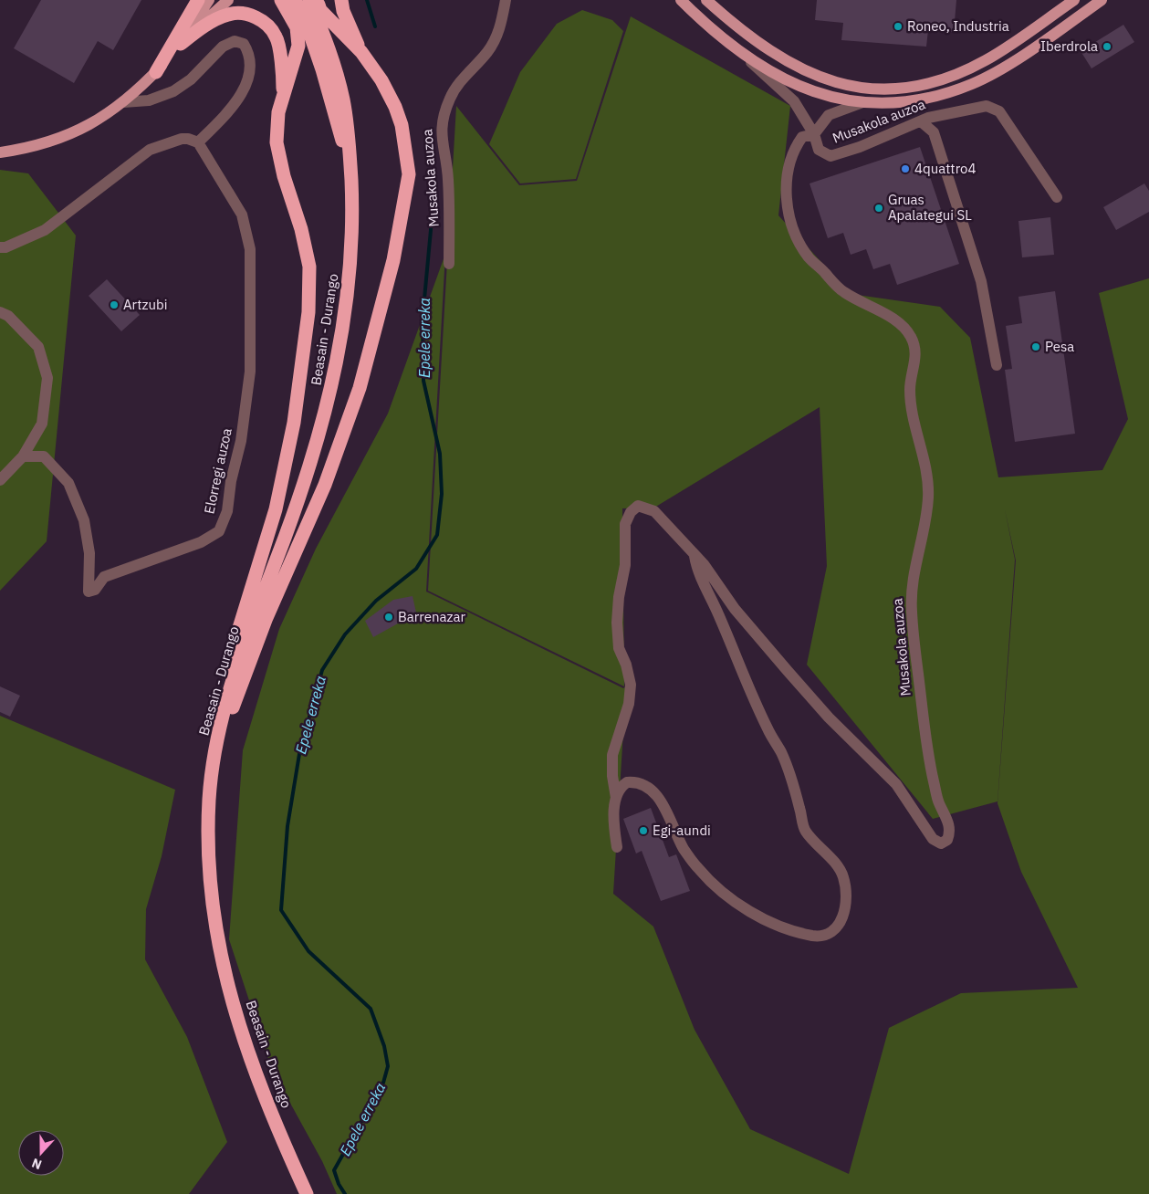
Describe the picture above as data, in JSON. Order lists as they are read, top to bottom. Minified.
{"streets":{"highway":["Beasain - Durango"],"street":["Musakola auzoa","Elorregi auzoa"]},"water":["Epele erreka"],"places":["Roneo, Industria","Iberdrola","4quattro4","Gruas Apalategui SL","Artzubi","Pesa","Barrenazar","Egi-aundi"],"north":"bottom"}
